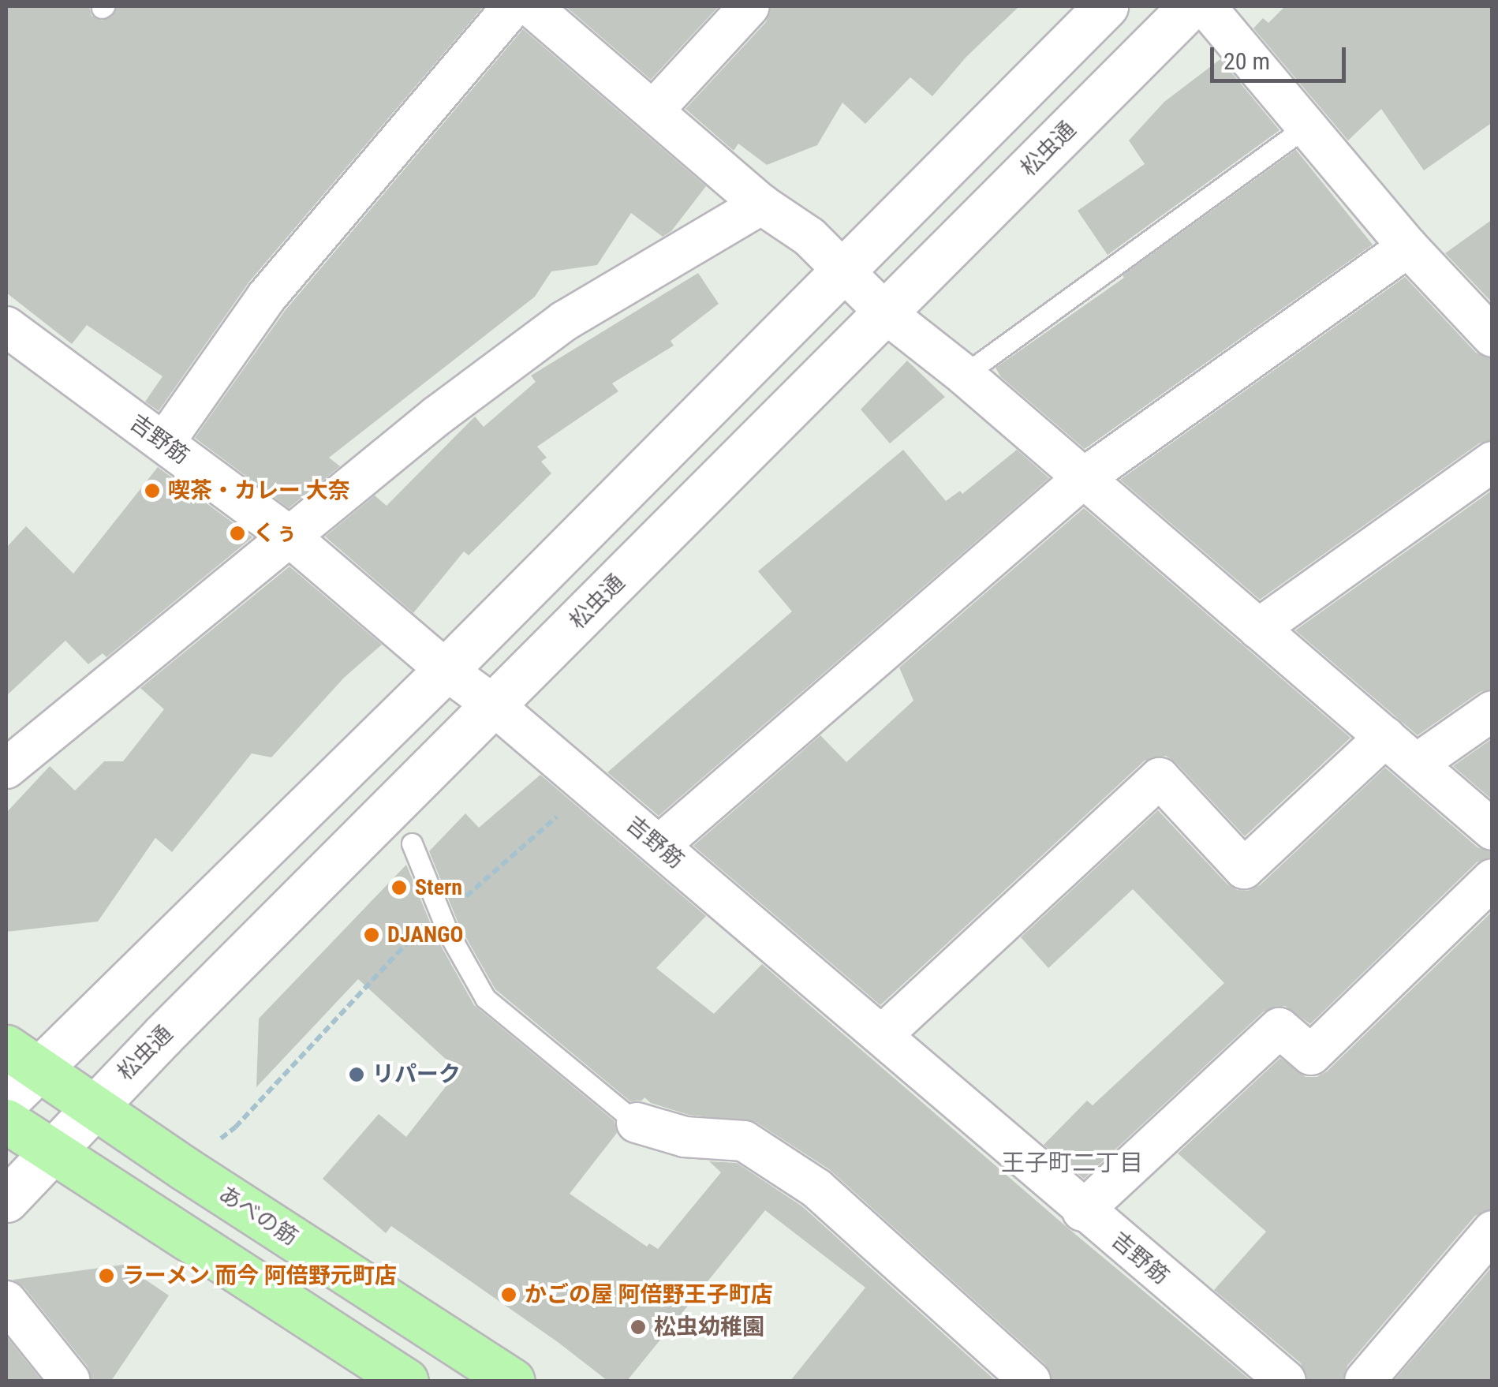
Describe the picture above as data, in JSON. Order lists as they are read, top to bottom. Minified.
{"streets":{"main road":["あべの筋"],"street":["松虫通","吉野筋"]},"crossings":[["松虫通","吉野筋"],["松虫通","あべの筋"]],"districts":["王子町二丁目"],"places":["喫茶・カレー 大奈","くぅ","Stern","DJANGO","リパーク","ラーメン 而今 阿倍野元町店","かごの屋 阿倍野王子町店","松虫幼稚園"],"scale_bar":"20 m"}
